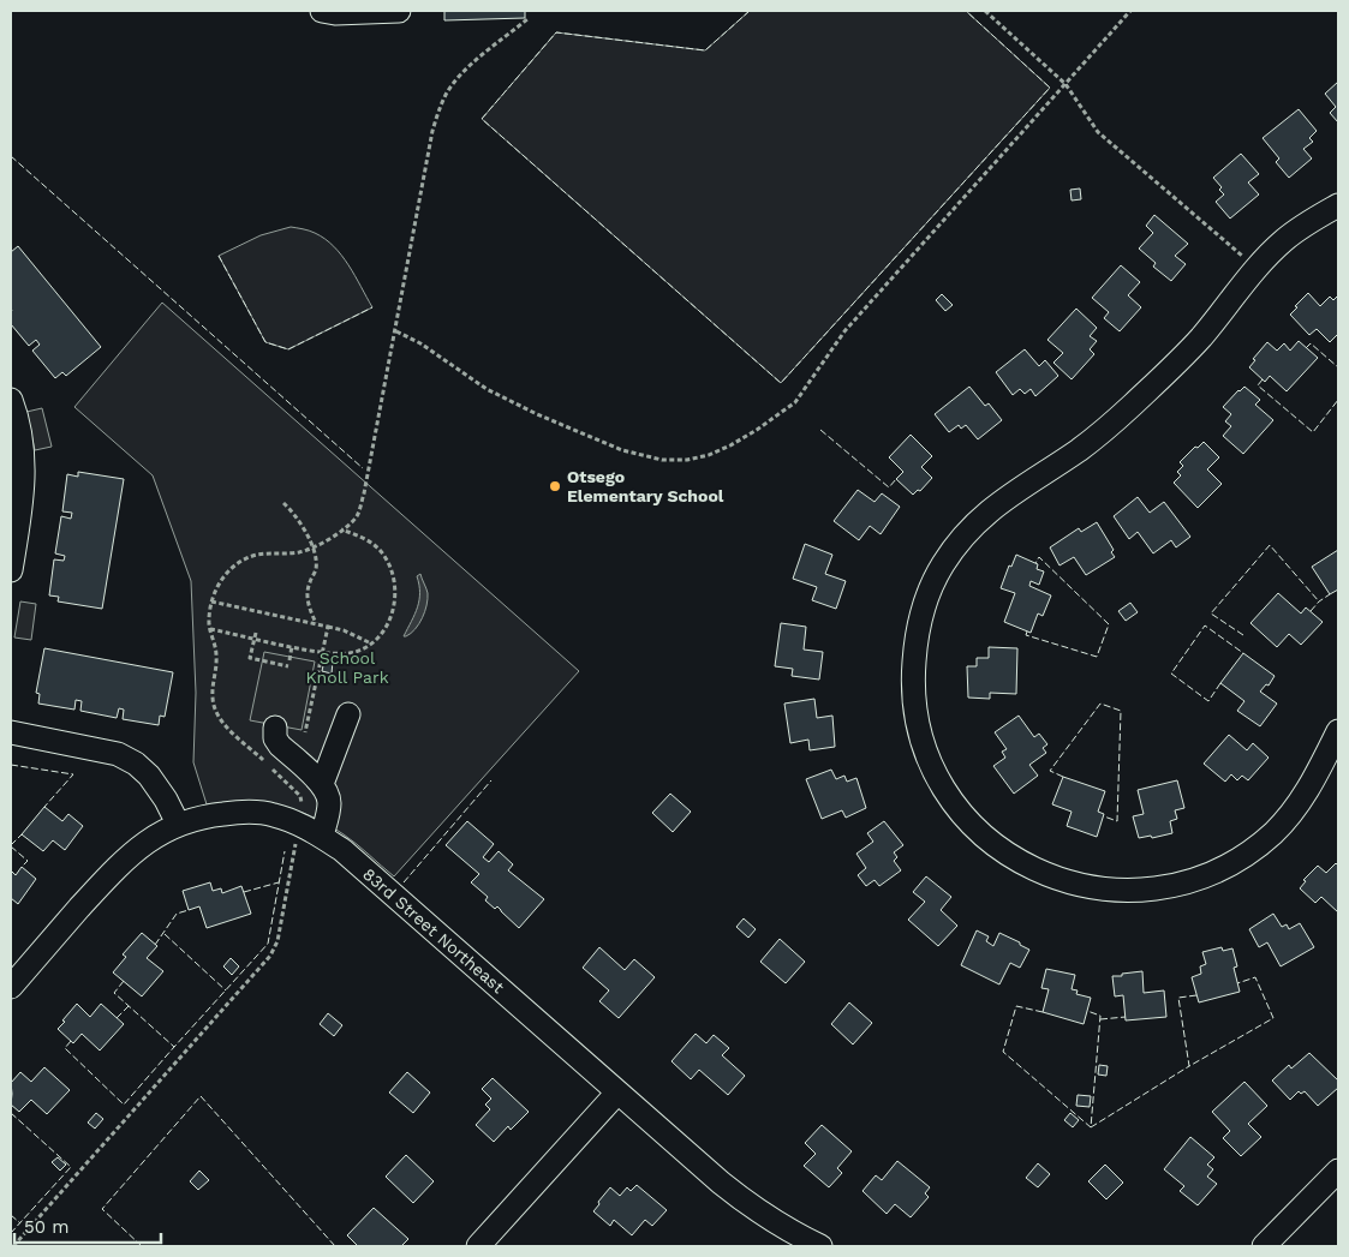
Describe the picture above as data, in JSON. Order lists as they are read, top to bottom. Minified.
{"streets":{"street":["83rd Street Northeast"]},"parks":["School Knoll Park"],"places":["Otsego Elementary School"],"scale_bar":"50 m"}
